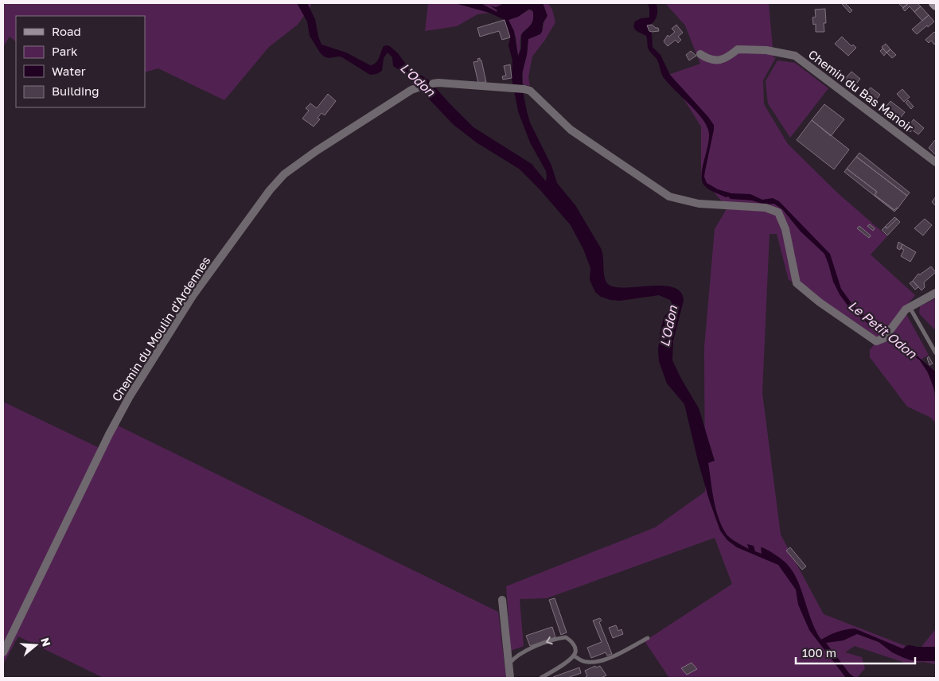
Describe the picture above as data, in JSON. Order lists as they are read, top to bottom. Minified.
{"streets":{"street":["Chemin du Bas Manoir","Chemin du Moulin d'Ardennes"]},"water":["L'Odon","Le Petit Odon"],"legend":["Road","Park","Water","Building"],"scale_bar":"100 m","north":"right"}
